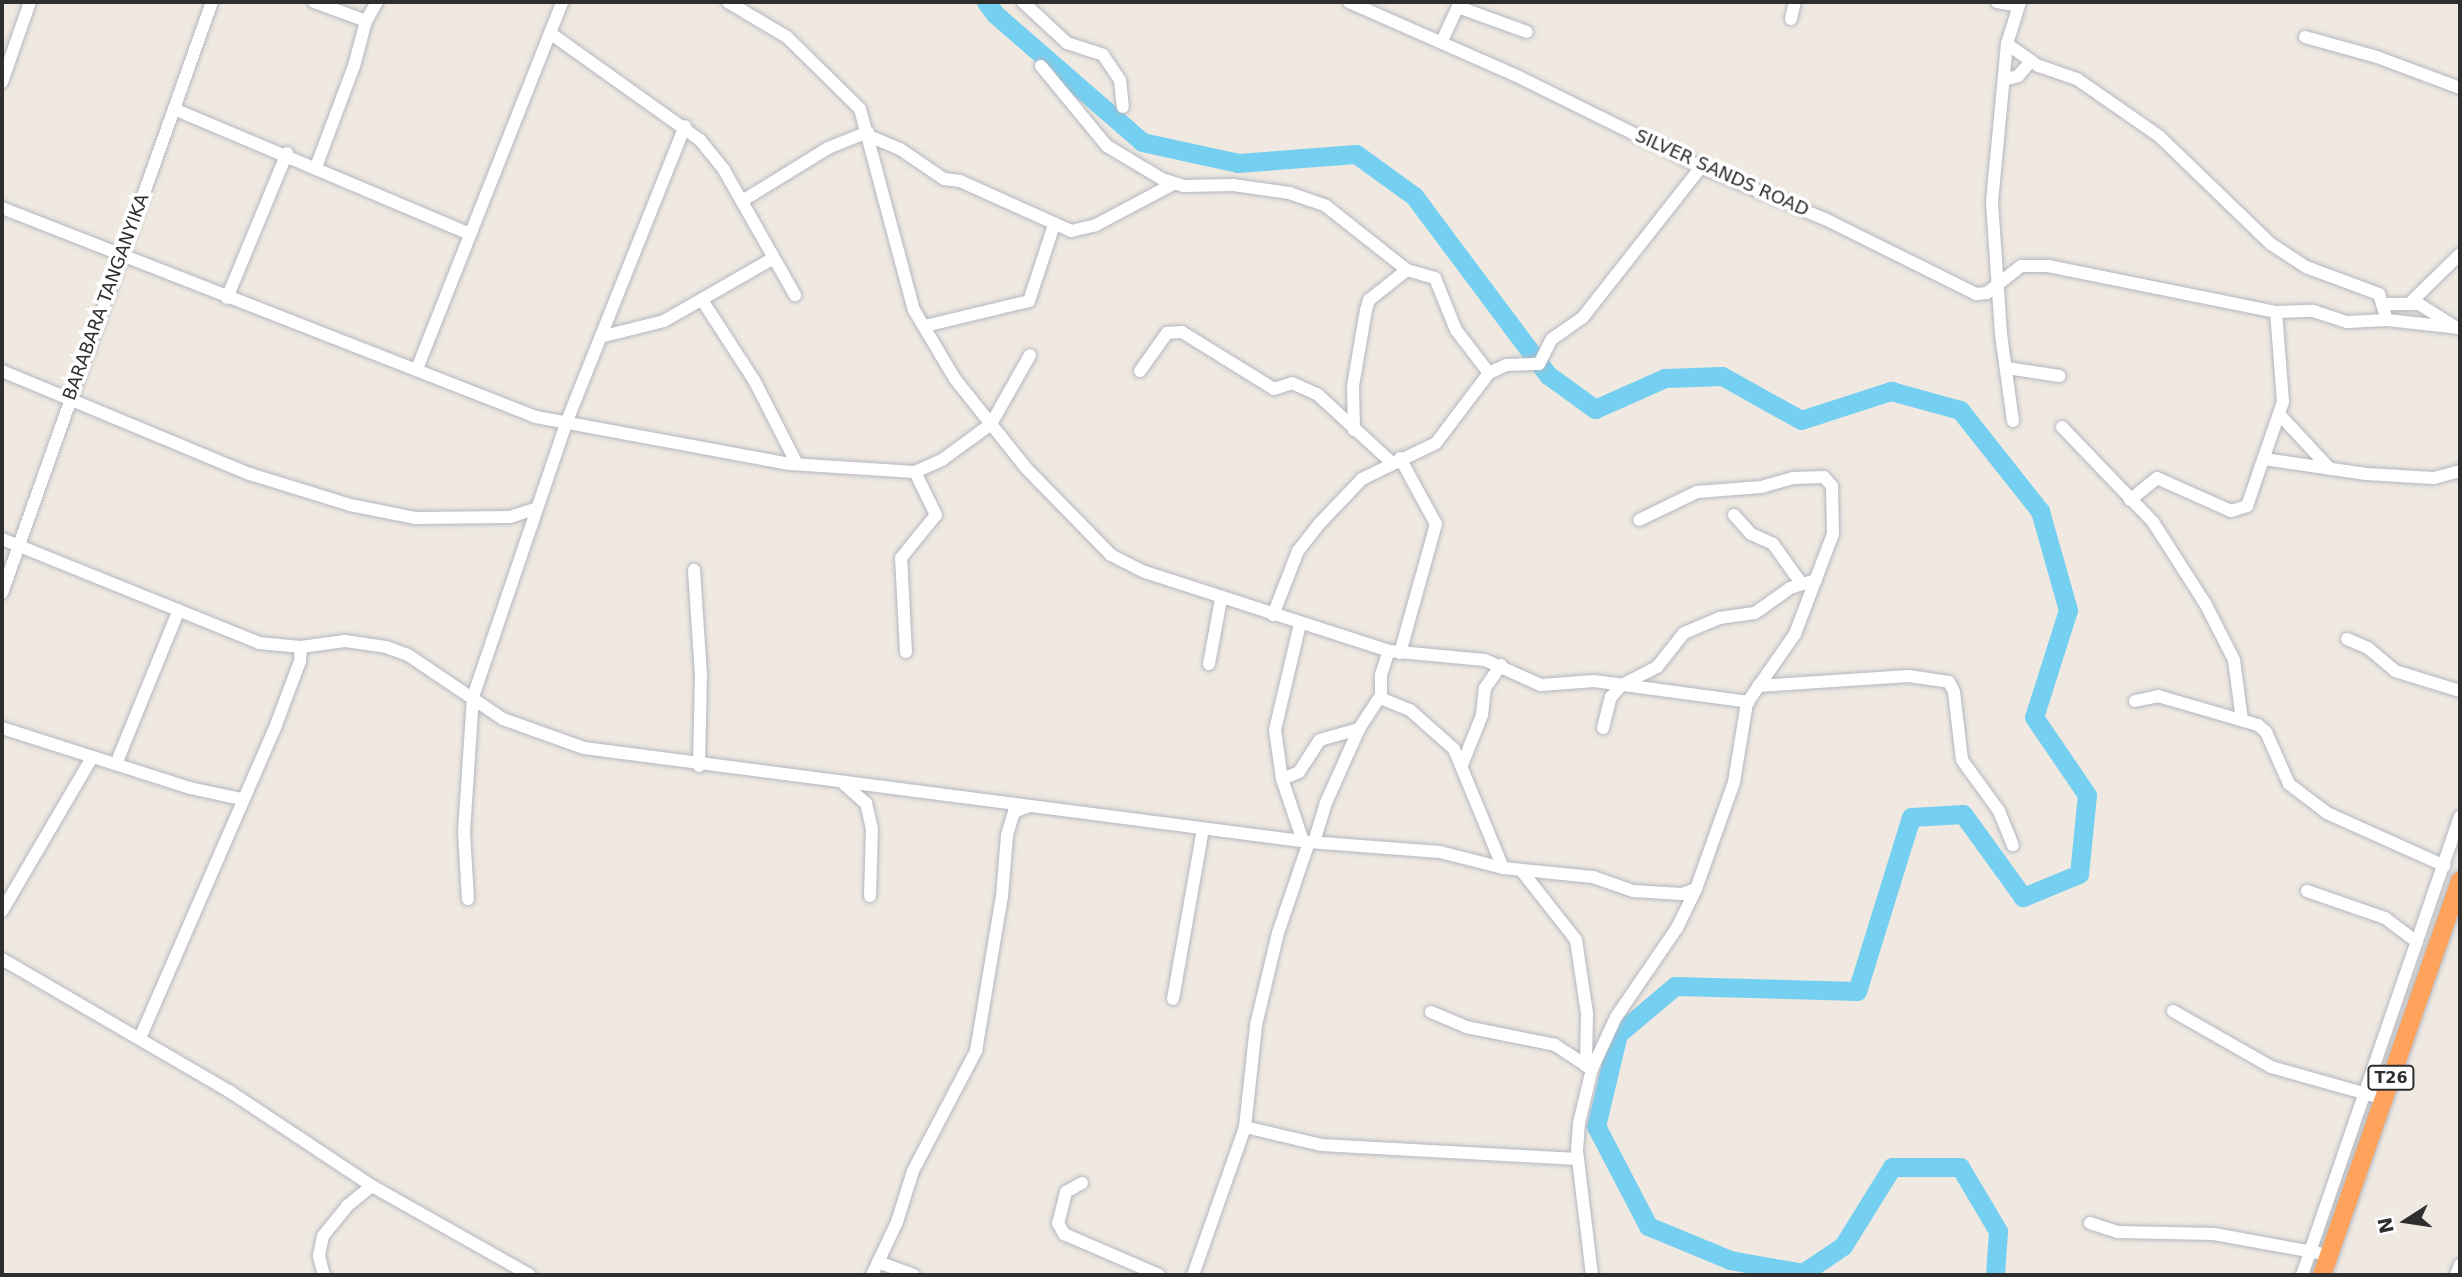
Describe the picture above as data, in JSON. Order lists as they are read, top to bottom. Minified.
{"streets":{"highway":["T26"],"street":["SILVER SANDS ROAD","BARABARA TANGANYIKA"]},"north":"left"}
